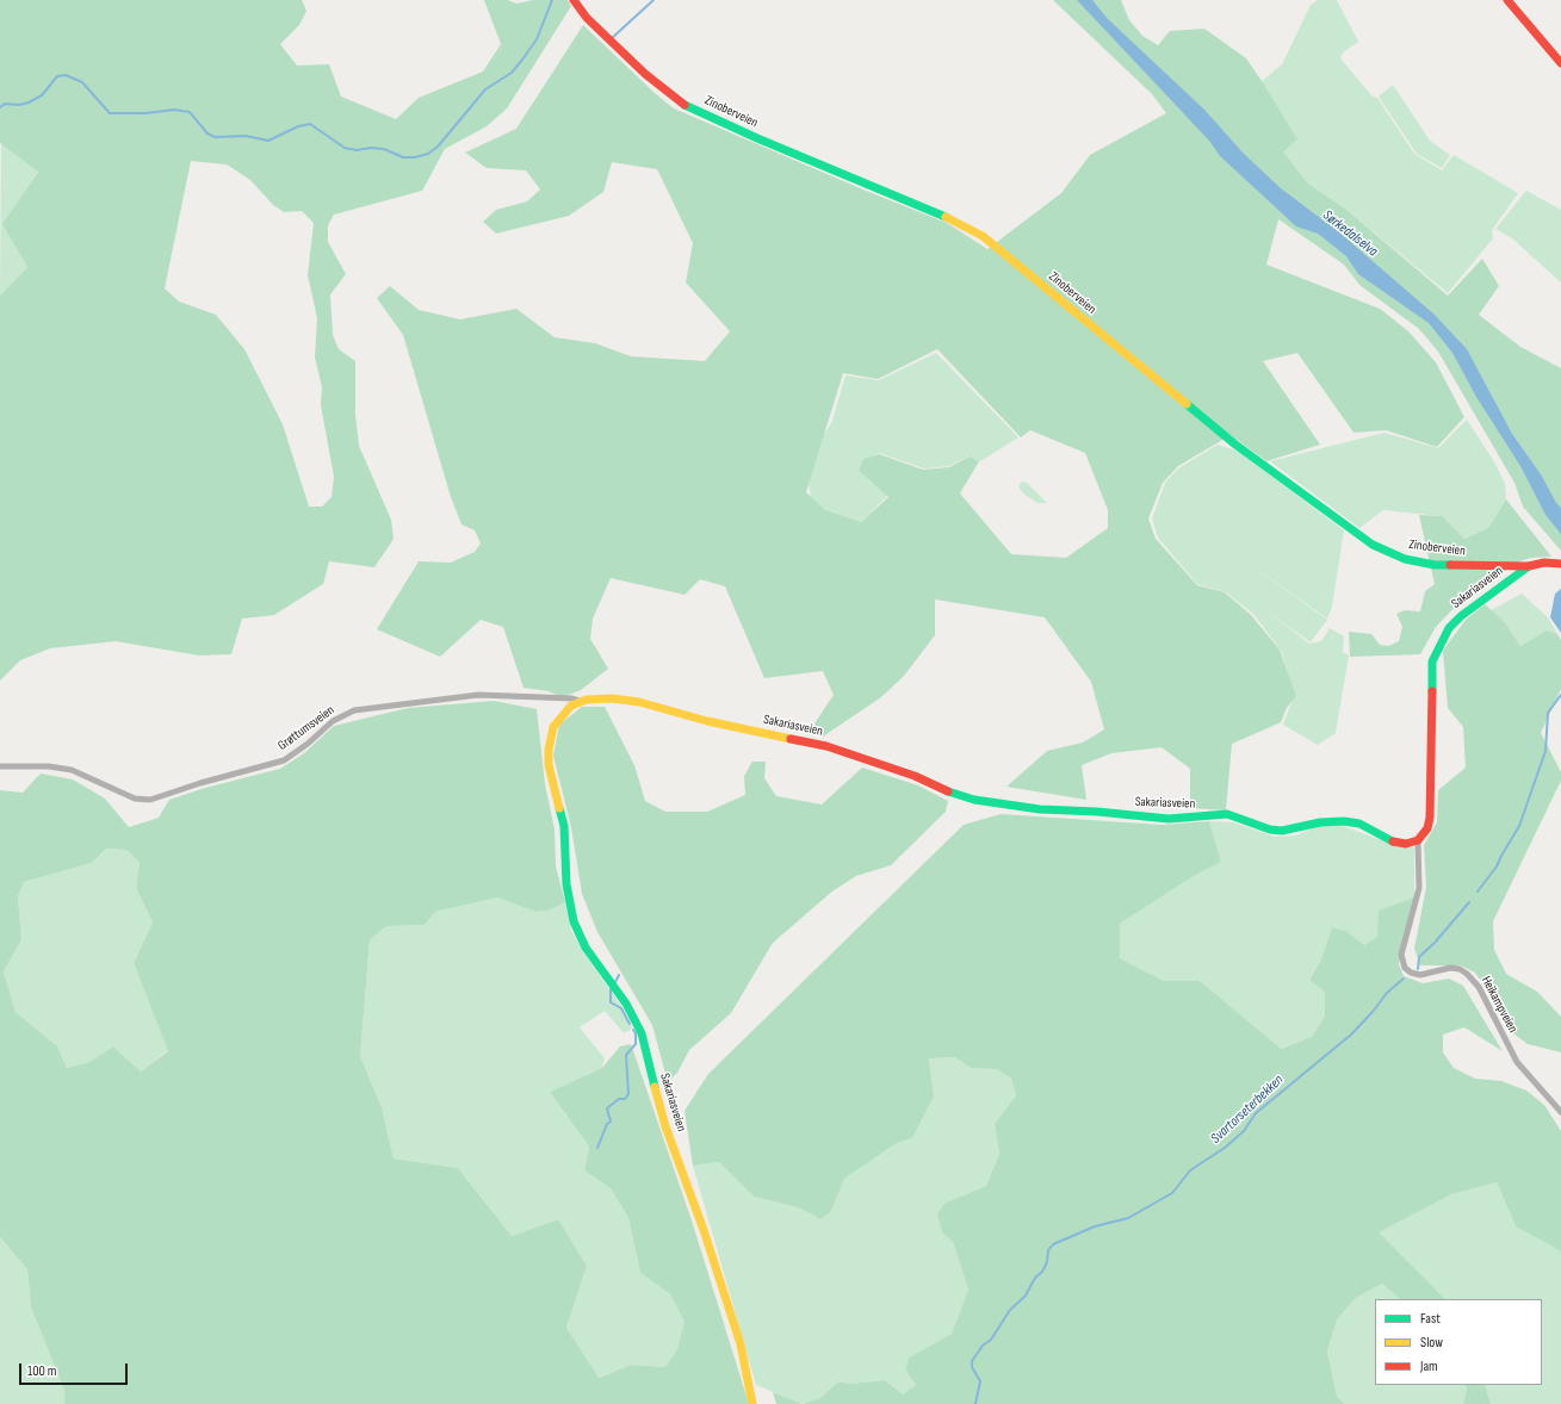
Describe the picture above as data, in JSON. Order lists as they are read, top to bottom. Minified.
{"streets":{"street":["Zinoberveien","Sakariasveien","Grøttumsveien","Heikampveien"]},"crossings":[["Zinoberveien","Sakariasveien"],["Sakariasveien","Grøttumsveien"],["Sakariasveien","Heikampveien"]],"water":["Sørkedalselva","Svartorseterbekken"],"legend":["Fast","Slow","Jam"],"scale_bar":"100 m"}
